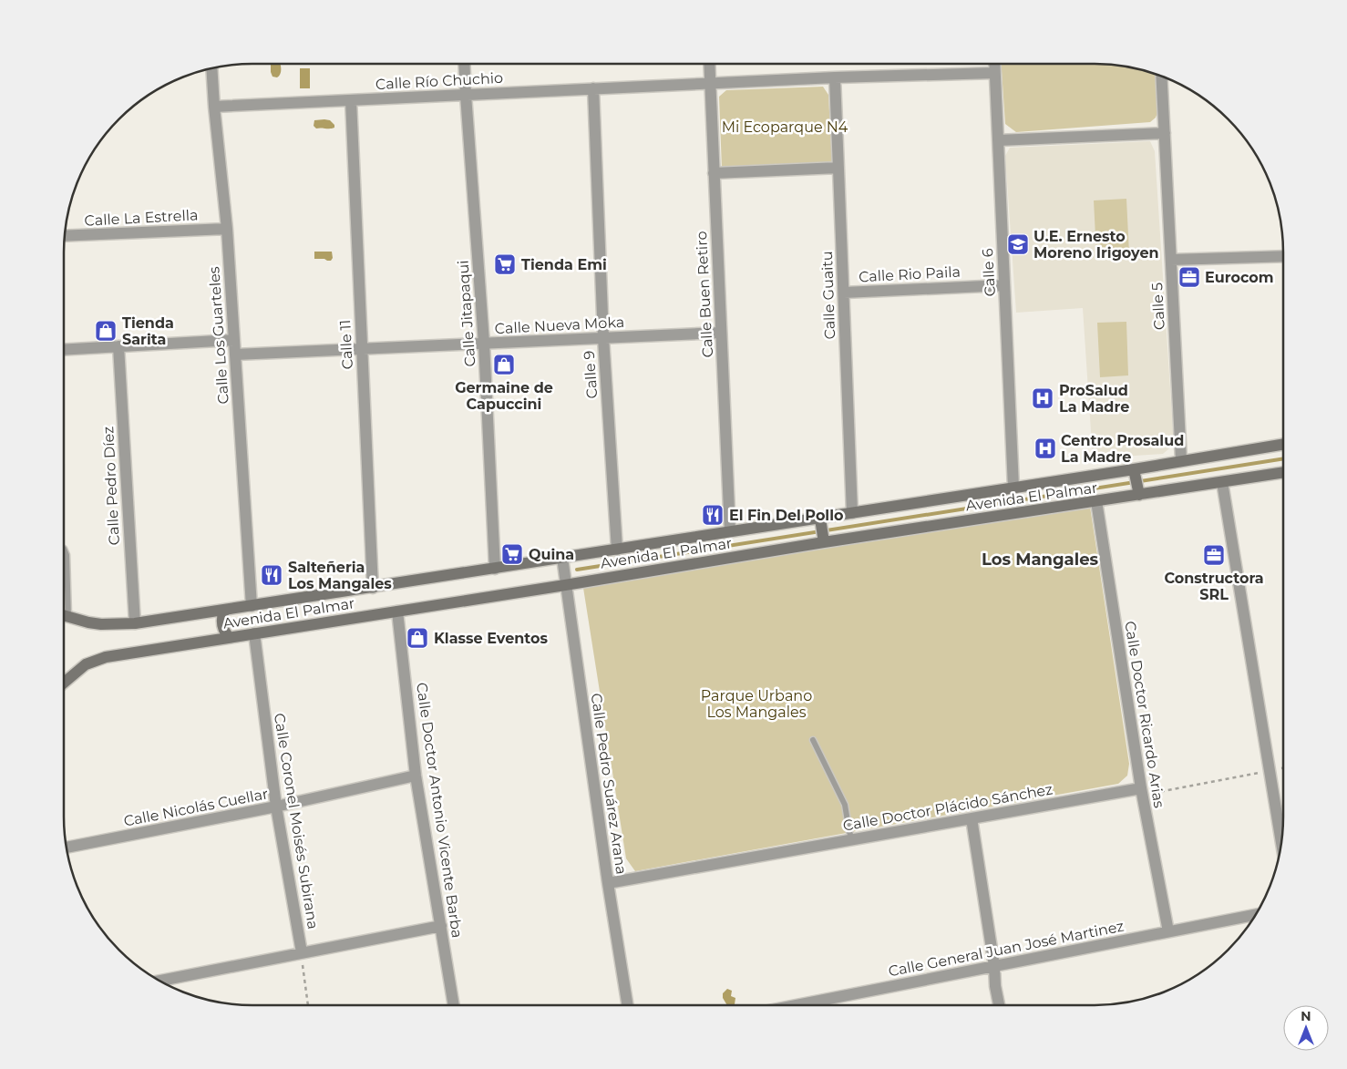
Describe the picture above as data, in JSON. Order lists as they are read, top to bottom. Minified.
{"streets":{"street":["Calle Río Chuchio","Calle La Estrella","Calle 6","Calle Rio Paila","Calle Buen Retiro","Calle Guaitu","Calle 5","Calle Jitapaqui","Calle Nueva Moka","Calle Los Guarteles","Calle 11","Calle 9","Calle Pedro Díez","Avenida El Palmar","Calle Doctor Ricardo Arias","Calle Pedro Suárez Arana","Calle Nicolás Cuellar","Calle Doctor Plácido Sánchez","Calle Doctor Antonio Vicente Barba","Calle Coronel Moisés Subirana","Calle General Juan José Martinez"]},"crossings":[["Calle Río Chuchio","Calle 6"],["Calle Río Chuchio","Calle Buen Retiro"],["Calle Río Chuchio","Calle Guaitu"],["Calle Río Chuchio","Calle Jitapaqui"],["Calle Río Chuchio","Calle Los Guarteles"],["Calle Río Chuchio","Calle 11"],["Calle Río Chuchio","Calle 9"],["Calle La Estrella","Calle Los Guarteles"],["Calle 6","Calle Rio Paila"],["Calle 6","Avenida El Palmar"],["Calle Rio Paila","Calle Guaitu"],["Calle Buen Retiro","Calle Nueva Moka"],["Calle Buen Retiro","Avenida El Palmar"],["Calle Guaitu","Avenida El Palmar"],["Calle 5","Avenida El Palmar"],["Calle Jitapaqui","Calle Nueva Moka"],["Calle Jitapaqui","Avenida El Palmar"],["Calle Nueva Moka","Calle Los Guarteles"],["Calle Nueva Moka","Calle 11"],["Calle Nueva Moka","Calle 9"],["Calle Los Guarteles","Avenida El Palmar"],["Calle 11","Avenida El Palmar"],["Calle 9","Avenida El Palmar"],["Calle Pedro Díez","Avenida El Palmar"],["Avenida El Palmar","Calle Doctor Ricardo Arias"],["Avenida El Palmar","Calle Pedro Suárez Arana"],["Avenida El Palmar","Calle Doctor Antonio Vicente Barba"],["Avenida El Palmar","Calle Coronel Moisés Subirana"],["Calle Doctor Ricardo Arias","Calle Doctor Plácido Sánchez"],["Calle Doctor Ricardo Arias","Calle General Juan José Martinez"],["Calle Pedro Suárez Arana","Calle Doctor Plácido Sánchez"],["Calle Nicolás Cuellar","Calle Doctor Antonio Vicente Barba"],["Calle Nicolás Cuellar","Calle Coronel Moisés Subirana"]],"districts":["Los Mangales"],"parks":["Mi Ecoparque N4","Parque Urbano Los Mangales"],"places":{"school or university":["U.E. Ernesto Moreno Irigoyen"],"supermarket":["Tienda Emi","Quina"],"office":["Eurocom","Constructora SRL"],"shop":["Tienda Sarita","Germaine de Capuccini","Klasse Eventos"],"hospital":["ProSalud La Madre","Centro Prosalud La Madre"],"restaurant":["El Fin Del Pollo","Salteñeria Los Mangales"]},"north":"top"}
